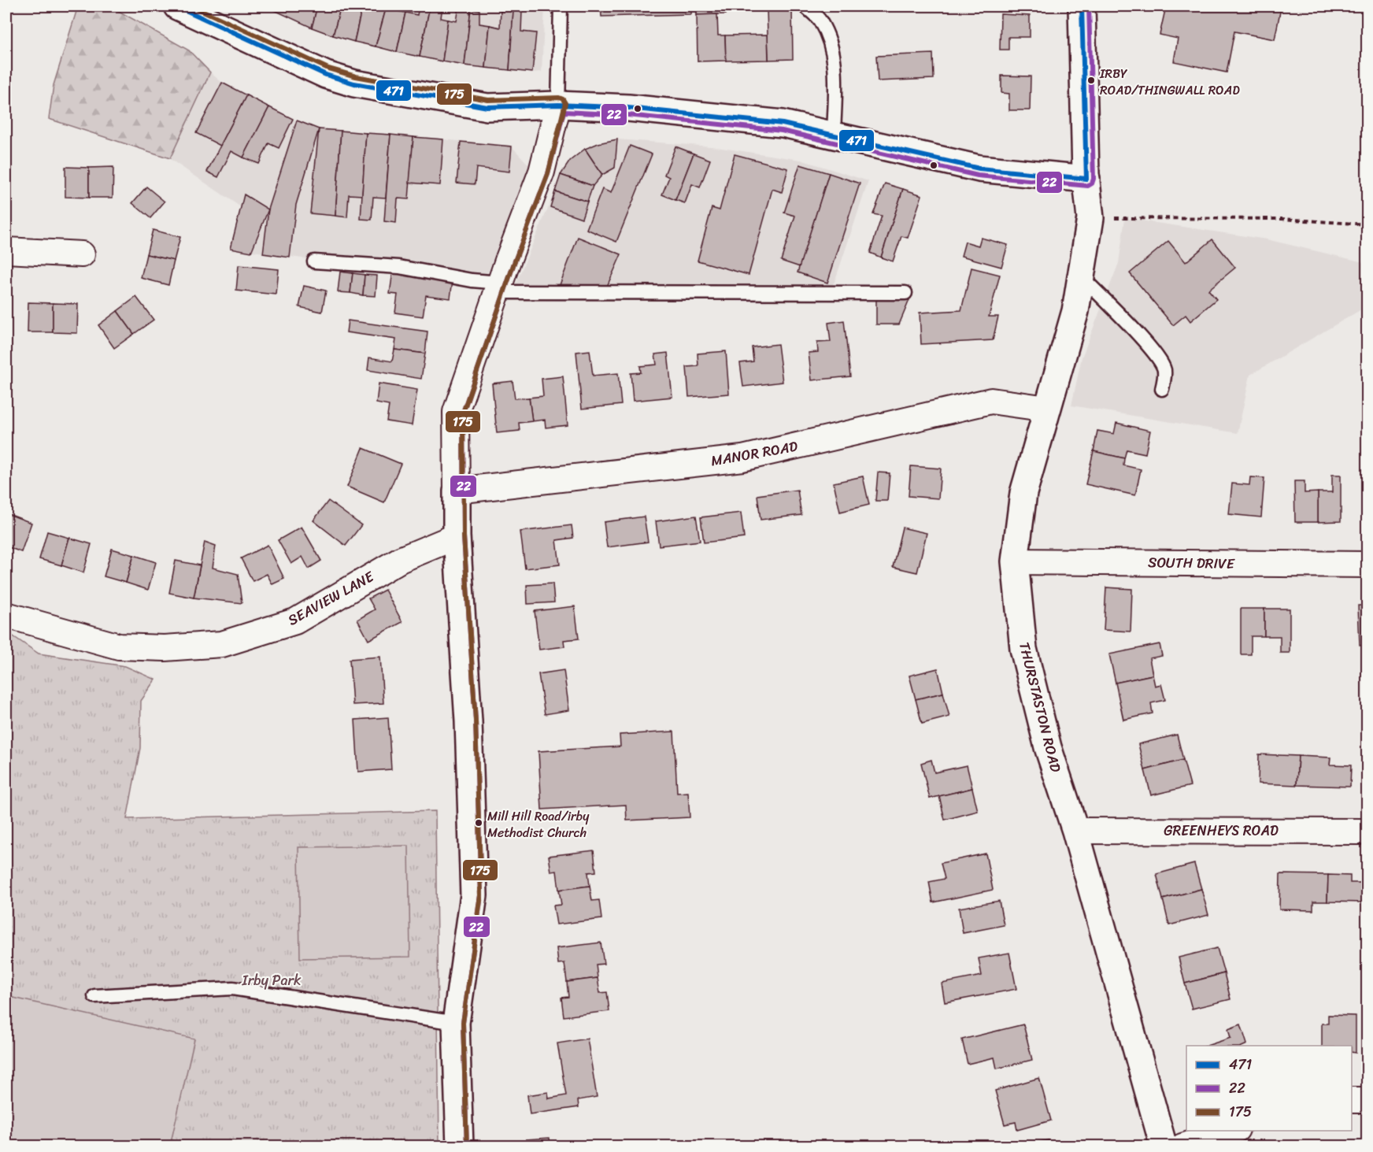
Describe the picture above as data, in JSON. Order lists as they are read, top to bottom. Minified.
{"streets":{"street":["MANOR ROAD","SOUTH DRIVE","SEAVIEW LANE","THURSTASTON ROAD","GREENHEYS ROAD"]},"crossings":[["MANOR ROAD","THURSTASTON ROAD"],["SOUTH DRIVE","THURSTASTON ROAD"],["THURSTASTON ROAD","GREENHEYS ROAD"]],"parks":["Irby Park"],"places":["IRBY ROAD/THINGWALL ROAD","Mill Hill Road/irby Methodist Church"],"lines":["transit line 471","transit line 22","transit line 175"],"legend":["471","22","175"]}
